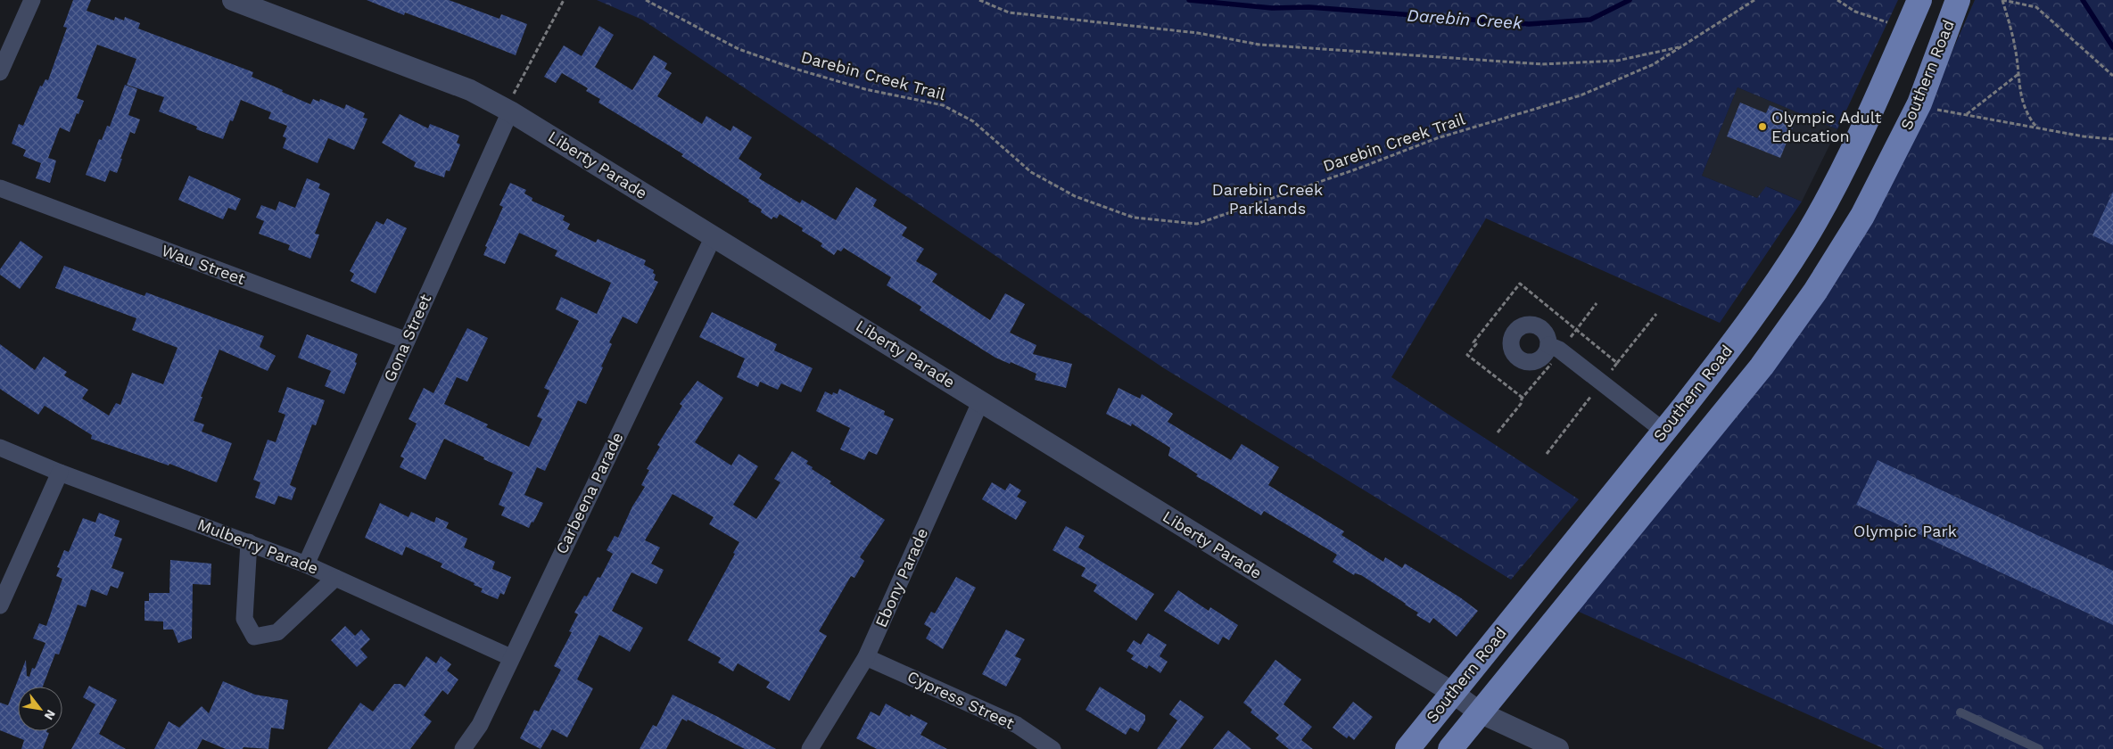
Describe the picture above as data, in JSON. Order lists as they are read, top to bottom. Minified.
{"streets":{"main road":["Southern Road"],"street":["Liberty Parade","Wau Street","Gona Street","Carbeena Parade","Mulberry Parade","Ebony Parade","Cypress Street"],"path":["Darebin Creek Trail"]},"crossings":[["Southern Road","Liberty Parade"],["Liberty Parade","Gona Street"],["Liberty Parade","Carbeena Parade"],["Liberty Parade","Ebony Parade"],["Wau Street","Gona Street"],["Gona Street","Mulberry Parade"],["Carbeena Parade","Mulberry Parade"],["Ebony Parade","Cypress Street"]],"water":["Darebin Creek"],"parks":["Darebin Creek Parklands","Olympic Park"],"places":["Olympic Adult Education"],"north":"bottom right"}
